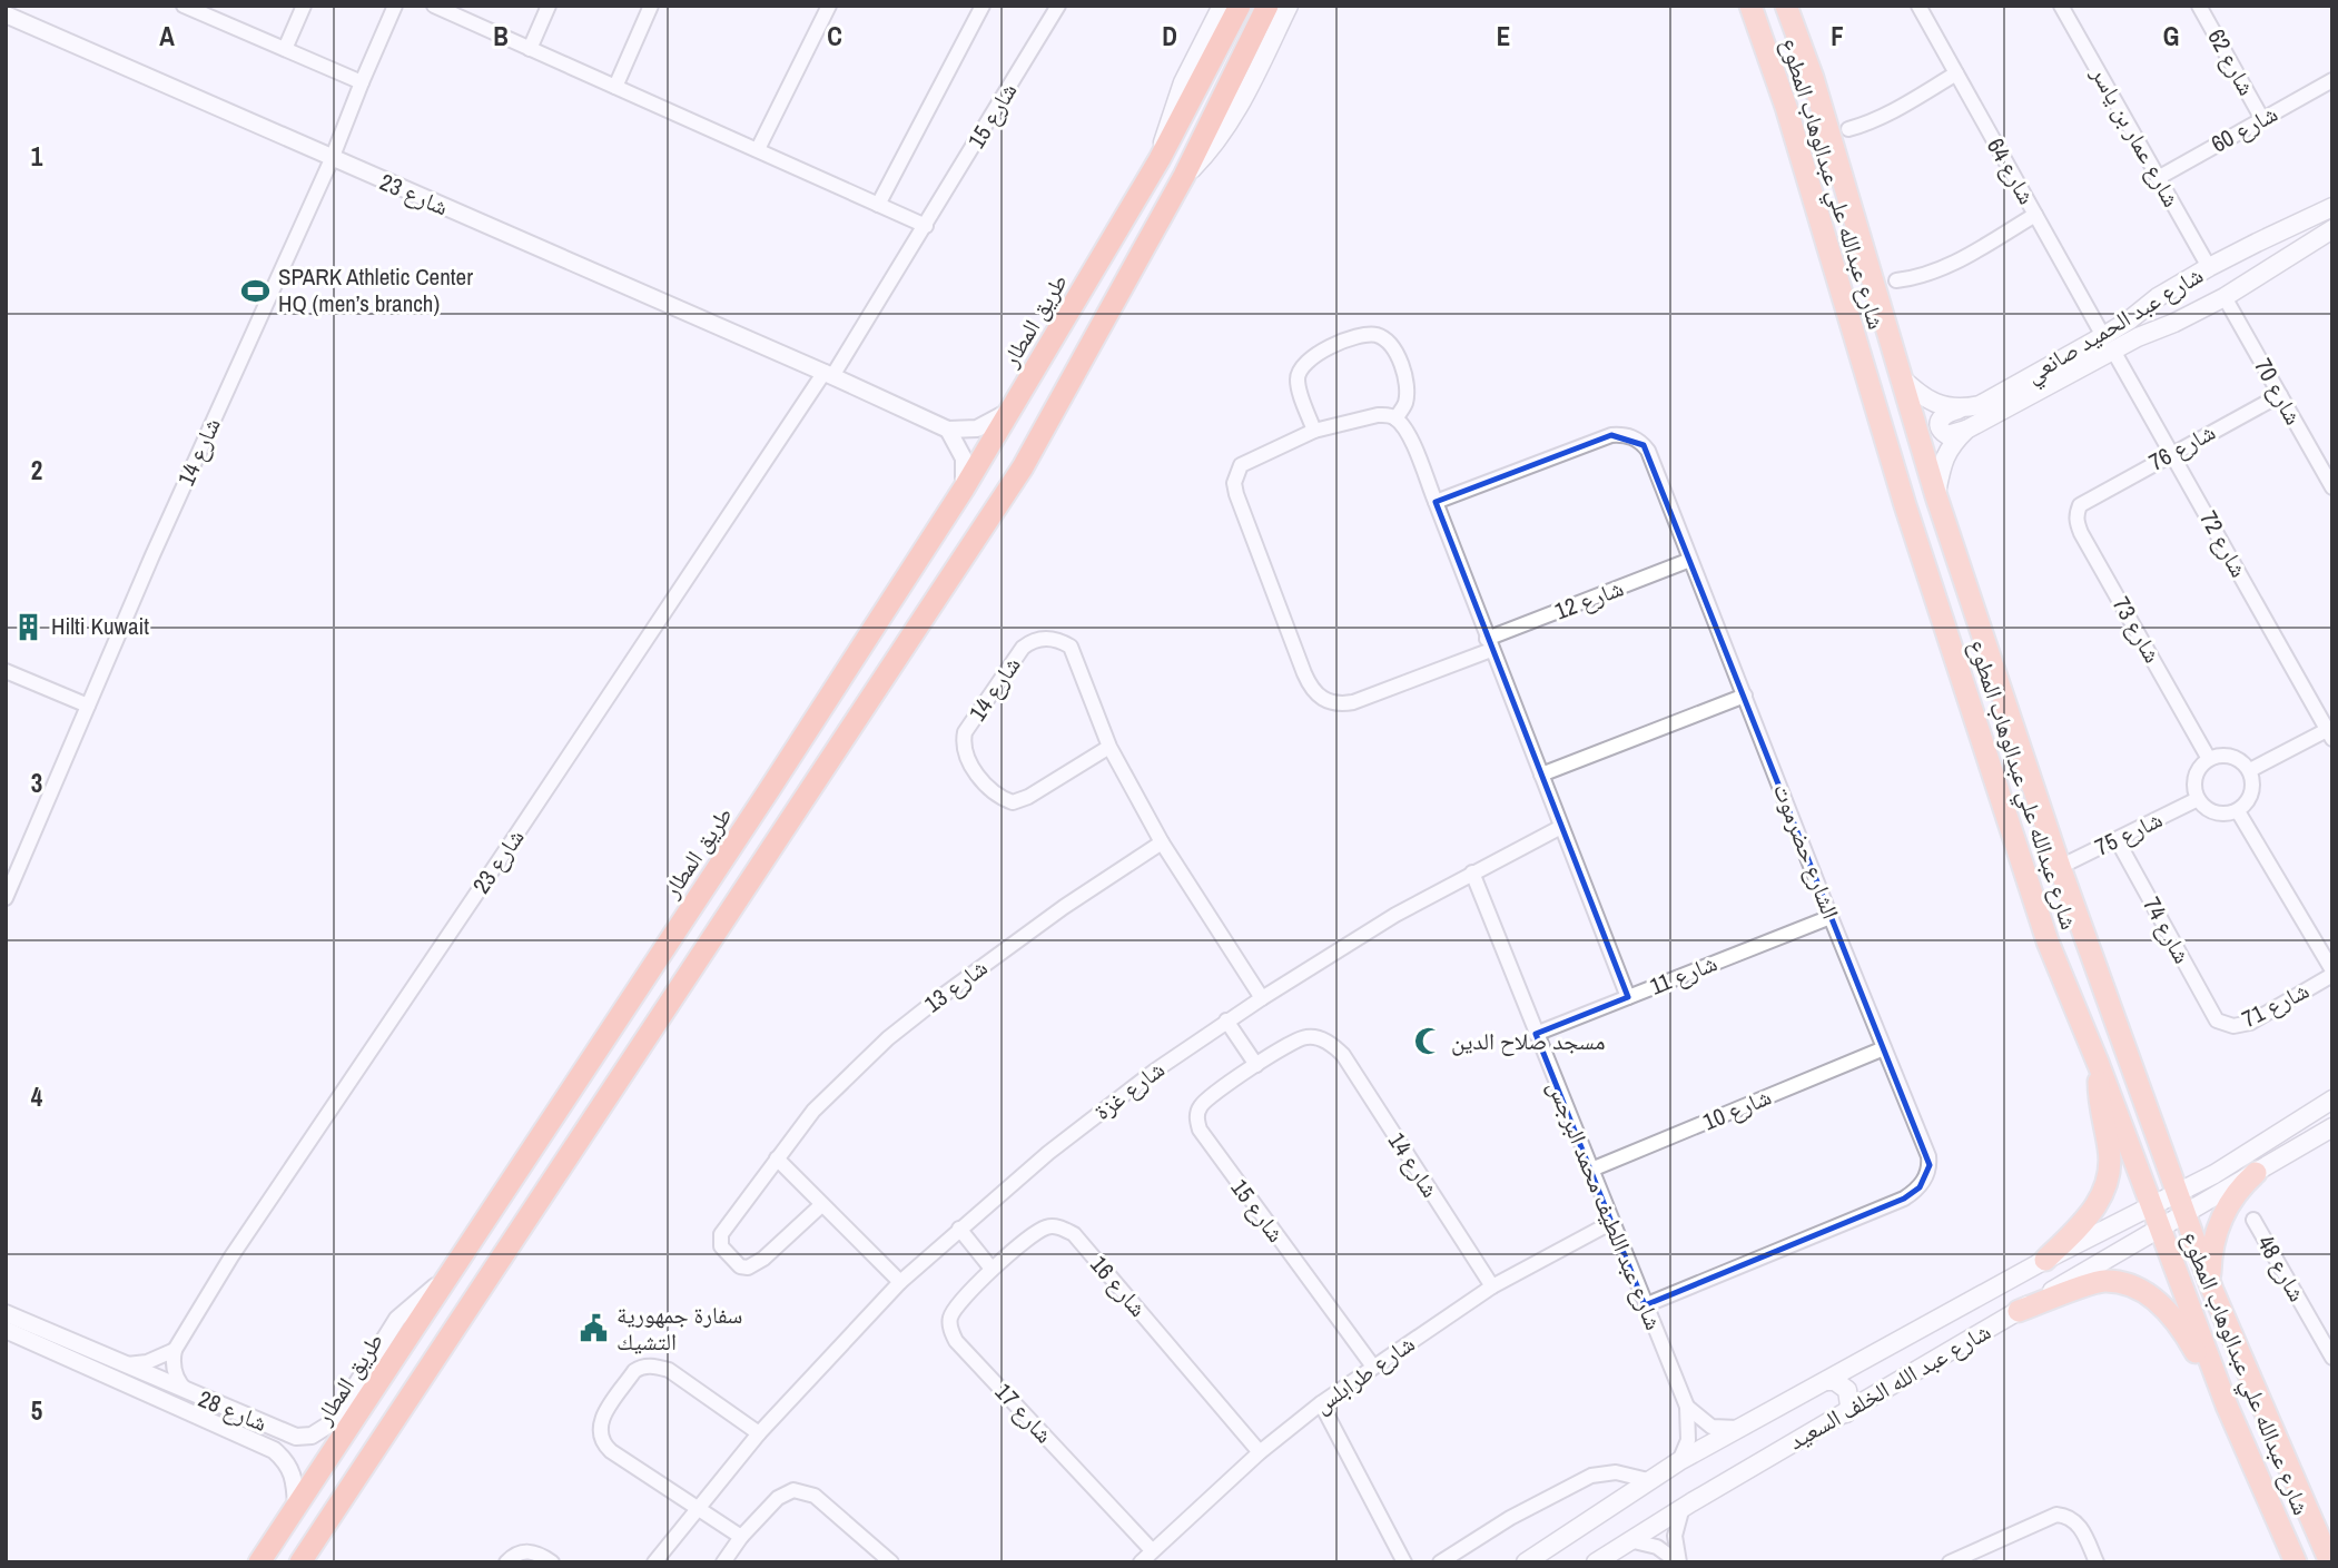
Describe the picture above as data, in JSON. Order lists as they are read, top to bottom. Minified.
{"streets":{"highway":["طريق المطار"],"main road":["شارع عبدالله علي عبدالوهاب المطوع","شارع عبد الحميد صانعي","شارع عبد الله الخلف السعيد"],"street":["شارع 62","شارع 15","شارع 60","شارع عمار بن ياسر","شارع 64","شارع 23","شارع 70","شارع 76","شارع 14","شارع 72","شارع 12","شارع 73","شارع 75","الشارع حضرموت","شارع 74","شارع 11","شارع 13","شارع 71","شارع غزة","شارع 10","شارع عبد اللطيف محمد البرجس","شارع 48","شارع 16","شارع طرابلس","شارع 28","شارع 17"]},"crossings":[["شارع 62","شارع 60"],["شارع 15","شارع 23"],["شارع 15","شارع 14"],["شارع 15","شارع طرابلس"],["شارع 60","شارع عمار بن ياسر"],["شارع عمار بن ياسر","شارع عبد الحميد صانعي"],["شارع 64","شارع عبد الحميد صانعي"],["شارع 64","شارع 72"],["شارع عبدالله علي عبدالوهاب المطوع","شارع عبد الحميد صانعي"],["شارع عبدالله علي عبدالوهاب المطوع","شارع 75"],["شارع عبدالله علي عبدالوهاب المطوع","شارع عبد الله الخلف السعيد"],["شارع 23","شارع 14"],["طريق المطار","شارع 28"],["شارع عبد الحميد صانعي","شارع 70"],["شارع عبد الحميد صانعي","شارع 72"],["شارع 70","شارع 76"],["شارع 76","شارع 72"],["شارع 76","شارع 73"],["شارع 14","شارع 13"],["شارع 14","شارع غزة"],["شارع 14","شارع طرابلس"],["شارع 12","الشارع حضرموت"],["شارع 73","شارع 75"],["شارع 75","شارع 74"],["الشارع حضرموت","شارع 11"],["الشارع حضرموت","شارع 10"],["الشارع حضرموت","شارع عبد اللطيف محمد البرجس"],["شارع 74","شارع 71"],["شارع 11","شارع عبد اللطيف محمد البرجس"],["شارع غزة","شارع عبد اللطيف محمد البرجس"],["شارع 10","شارع عبد اللطيف محمد البرجس"],["شارع عبد اللطيف محمد البرجس","شارع طرابلس"],["شارع عبد اللطيف محمد البرجس","شارع عبد الله الخلف السعيد"],["شارع 16","شارع طرابلس"],["شارع 16","شارع 17"],["شارع طرابلس","شارع 17"]],"places":{"sports":["SPARK Athletic Center HQ (men’s branch)"],"building":["Hilti Kuwait"],"mosque":["مسجد صلاح الدين"],"public building":["سفارة جمهورية التشيك"]},"grid":{"columns":["A","B","C","D","E","F","G"],"rows":["1","2","3","4","5"]}}
